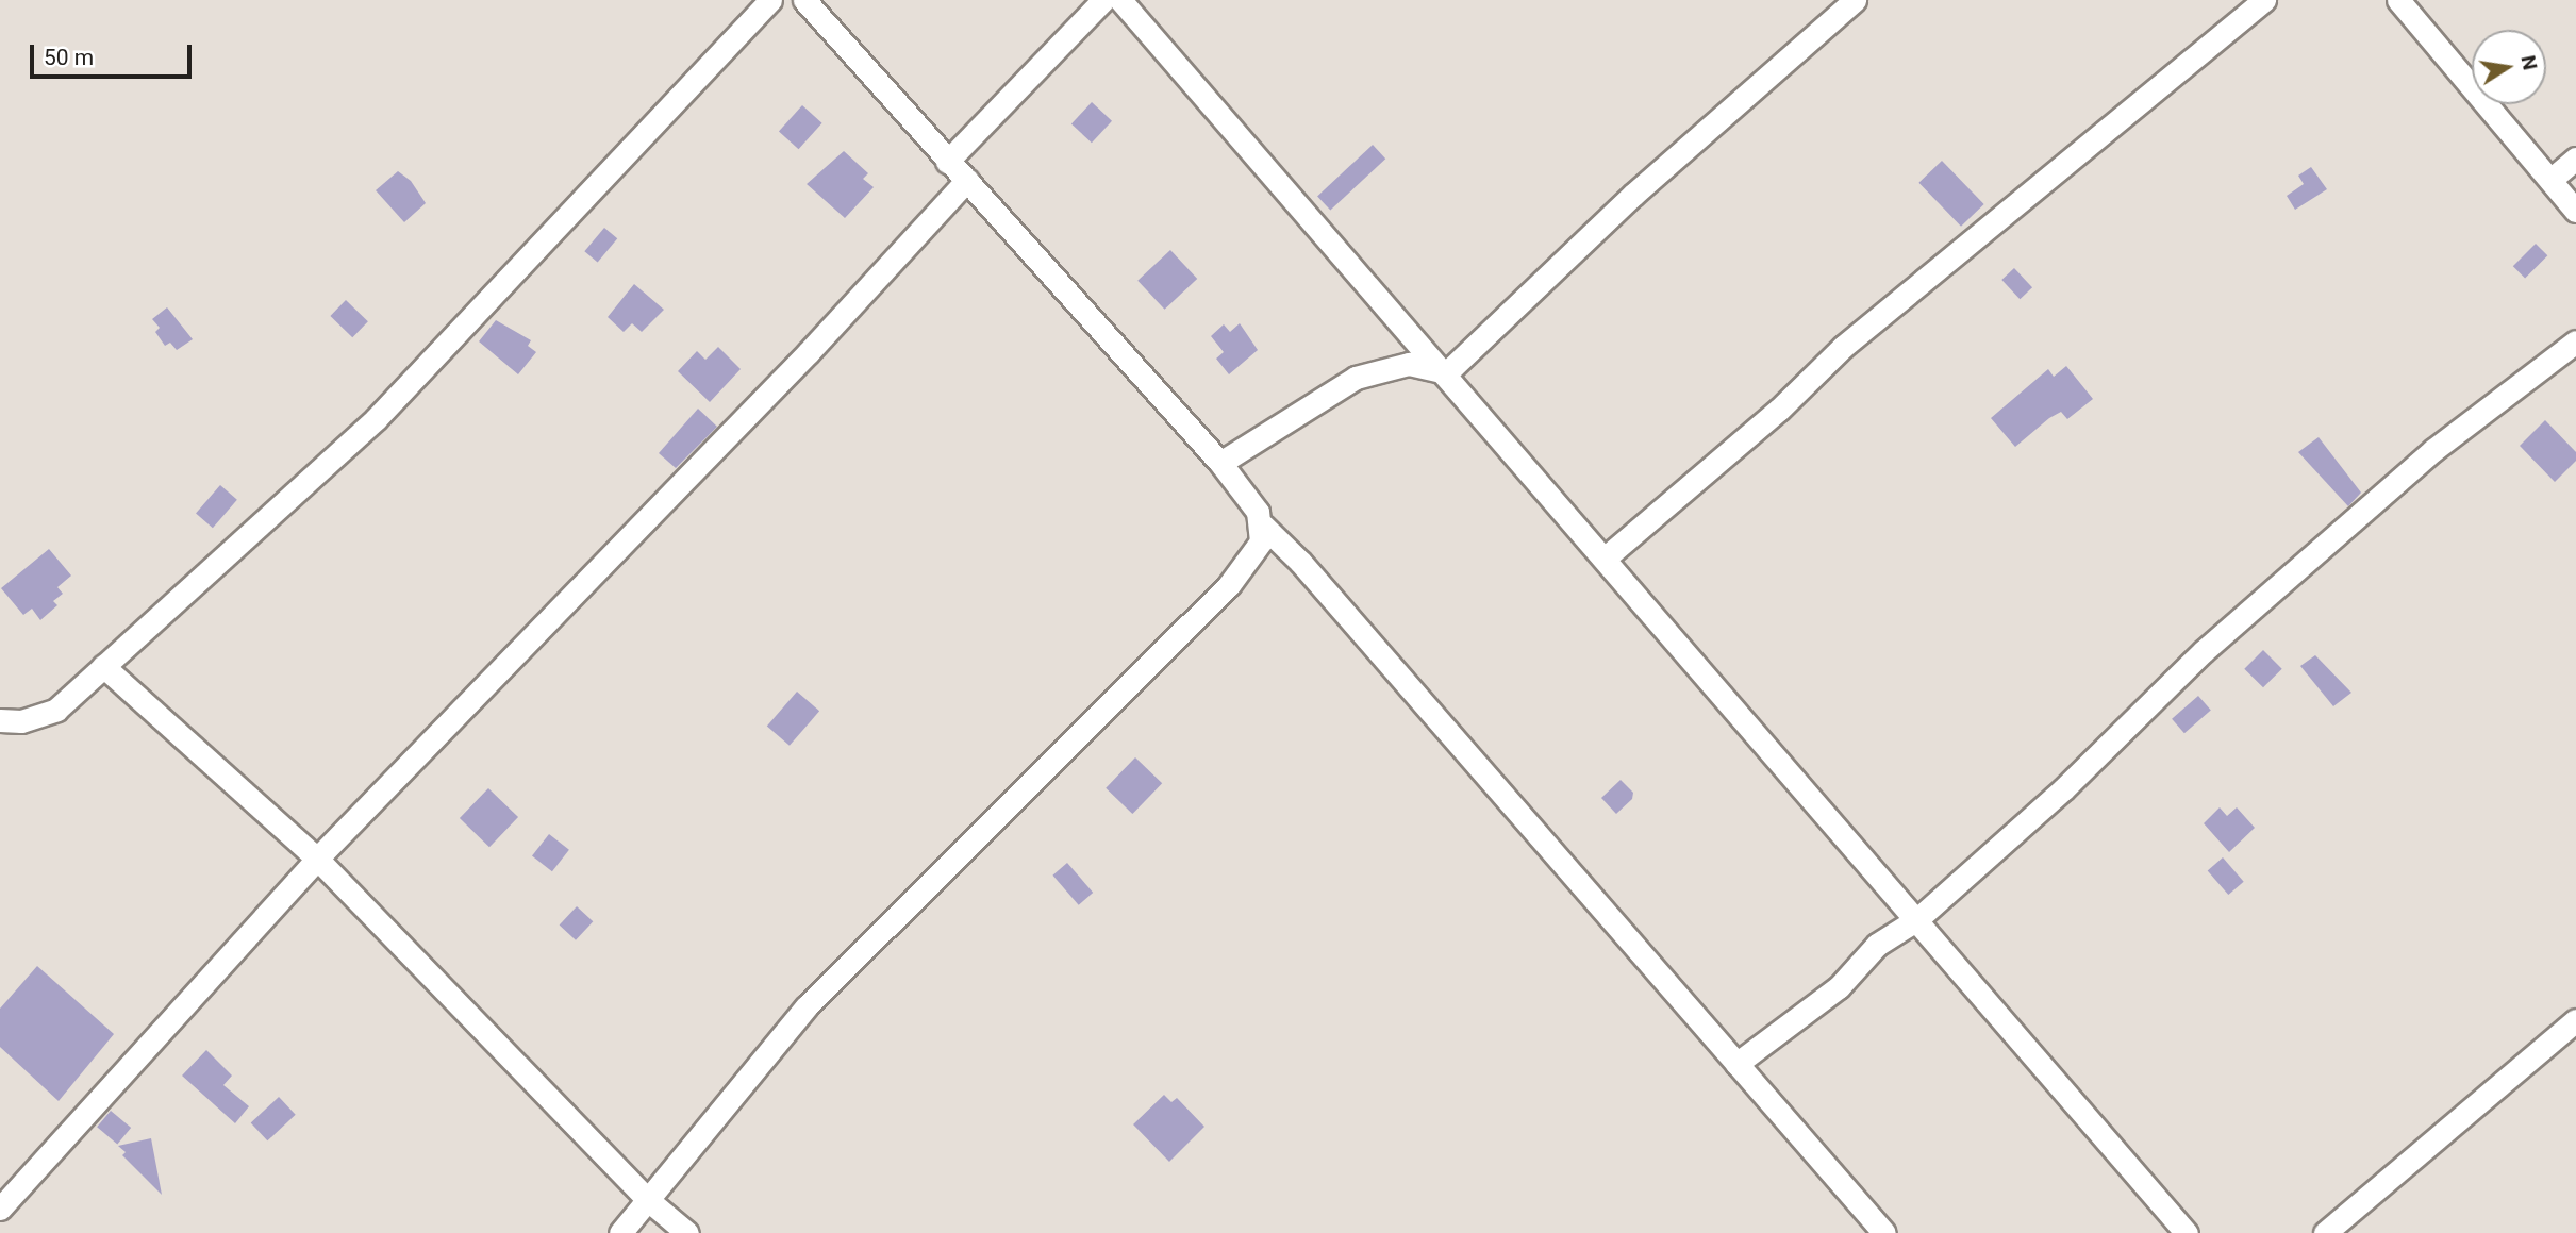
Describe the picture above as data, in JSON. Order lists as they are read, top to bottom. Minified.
{"scale_bar":"50 m","north":"right"}
